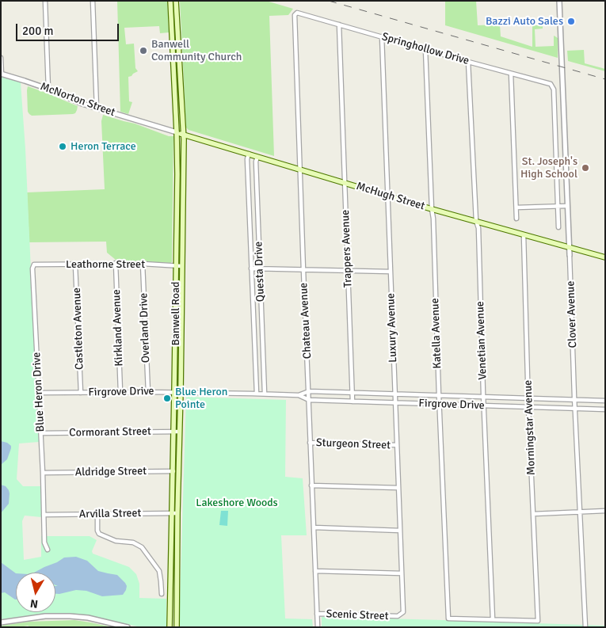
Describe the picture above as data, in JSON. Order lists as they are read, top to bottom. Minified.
{"streets":{"main road":["McHugh Street","Banwell Road"],"street":["Springhollow Drive","McNorton Street","Trappers Avenue","Leathorne Street","Questa Drive","Clover Avenue","Chateau Avenue","Kirkland Avenue","Overland Drive","Luxury Avenue","Castleton Avenue","Katella Avenue","Venetian Avenue","Blue Heron Drive","Firgrove Drive","Morningstar Avenue","Cormorant Street","Sturgeon Street","Aldridge Street","Arvilla Street","Scenic Street"]},"crossings":[["Springhollow Drive","Trappers Avenue"],["Springhollow Drive","Chateau Avenue"],["Springhollow Drive","Luxury Avenue"],["Springhollow Drive","Katella Avenue"],["Springhollow Drive","Venetian Avenue"],["McNorton Street","McHugh Street"],["McNorton Street","Banwell Road"],["McHugh Street","Trappers Avenue"],["McHugh Street","Questa Drive"],["McHugh Street","Banwell Road"],["McHugh Street","Clover Avenue"],["McHugh Street","Chateau Avenue"],["McHugh Street","Luxury Avenue"],["McHugh Street","Katella Avenue"],["McHugh Street","Venetian Avenue"],["McHugh Street","Morningstar Avenue"],["Trappers Avenue","Firgrove Drive"],["Leathorne Street","Banwell Road"],["Leathorne Street","Kirkland Avenue"],["Leathorne Street","Overland Drive"],["Leathorne Street","Castleton Avenue"],["Leathorne Street","Blue Heron Drive"],["Questa Drive","Firgrove Drive"],["Banwell Road","Firgrove Drive"],["Banwell Road","Cormorant Street"],["Banwell Road","Aldridge Street"],["Banwell Road","Arvilla Street"],["Clover Avenue","Firgrove Drive"],["Chateau Avenue","Firgrove Drive"],["Chateau Avenue","Sturgeon Street"],["Chateau Avenue","Scenic Street"],["Kirkland Avenue","Firgrove Drive"],["Overland Drive","Firgrove Drive"],["Luxury Avenue","Firgrove Drive"],["Luxury Avenue","Sturgeon Street"],["Luxury Avenue","Scenic Street"],["Castleton Avenue","Firgrove Drive"],["Katella Avenue","Venetian Avenue"],["Katella Avenue","Firgrove Drive"],["Katella Avenue","Morningstar Avenue"],["Venetian Avenue","Firgrove Drive"],["Venetian Avenue","Morningstar Avenue"],["Blue Heron Drive","Firgrove Drive"],["Blue Heron Drive","Cormorant Street"],["Blue Heron Drive","Aldridge Street"],["Blue Heron Drive","Arvilla Street"],["Firgrove Drive","Morningstar Avenue"]],"parks":["Lakeshore Woods"],"places":["Bazzi Auto Sales","Banwell Community Church","Heron Terrace","St. Joseph's High School","Blue Heron Pointe"],"scale_bar":"200 m","north":"bottom"}
